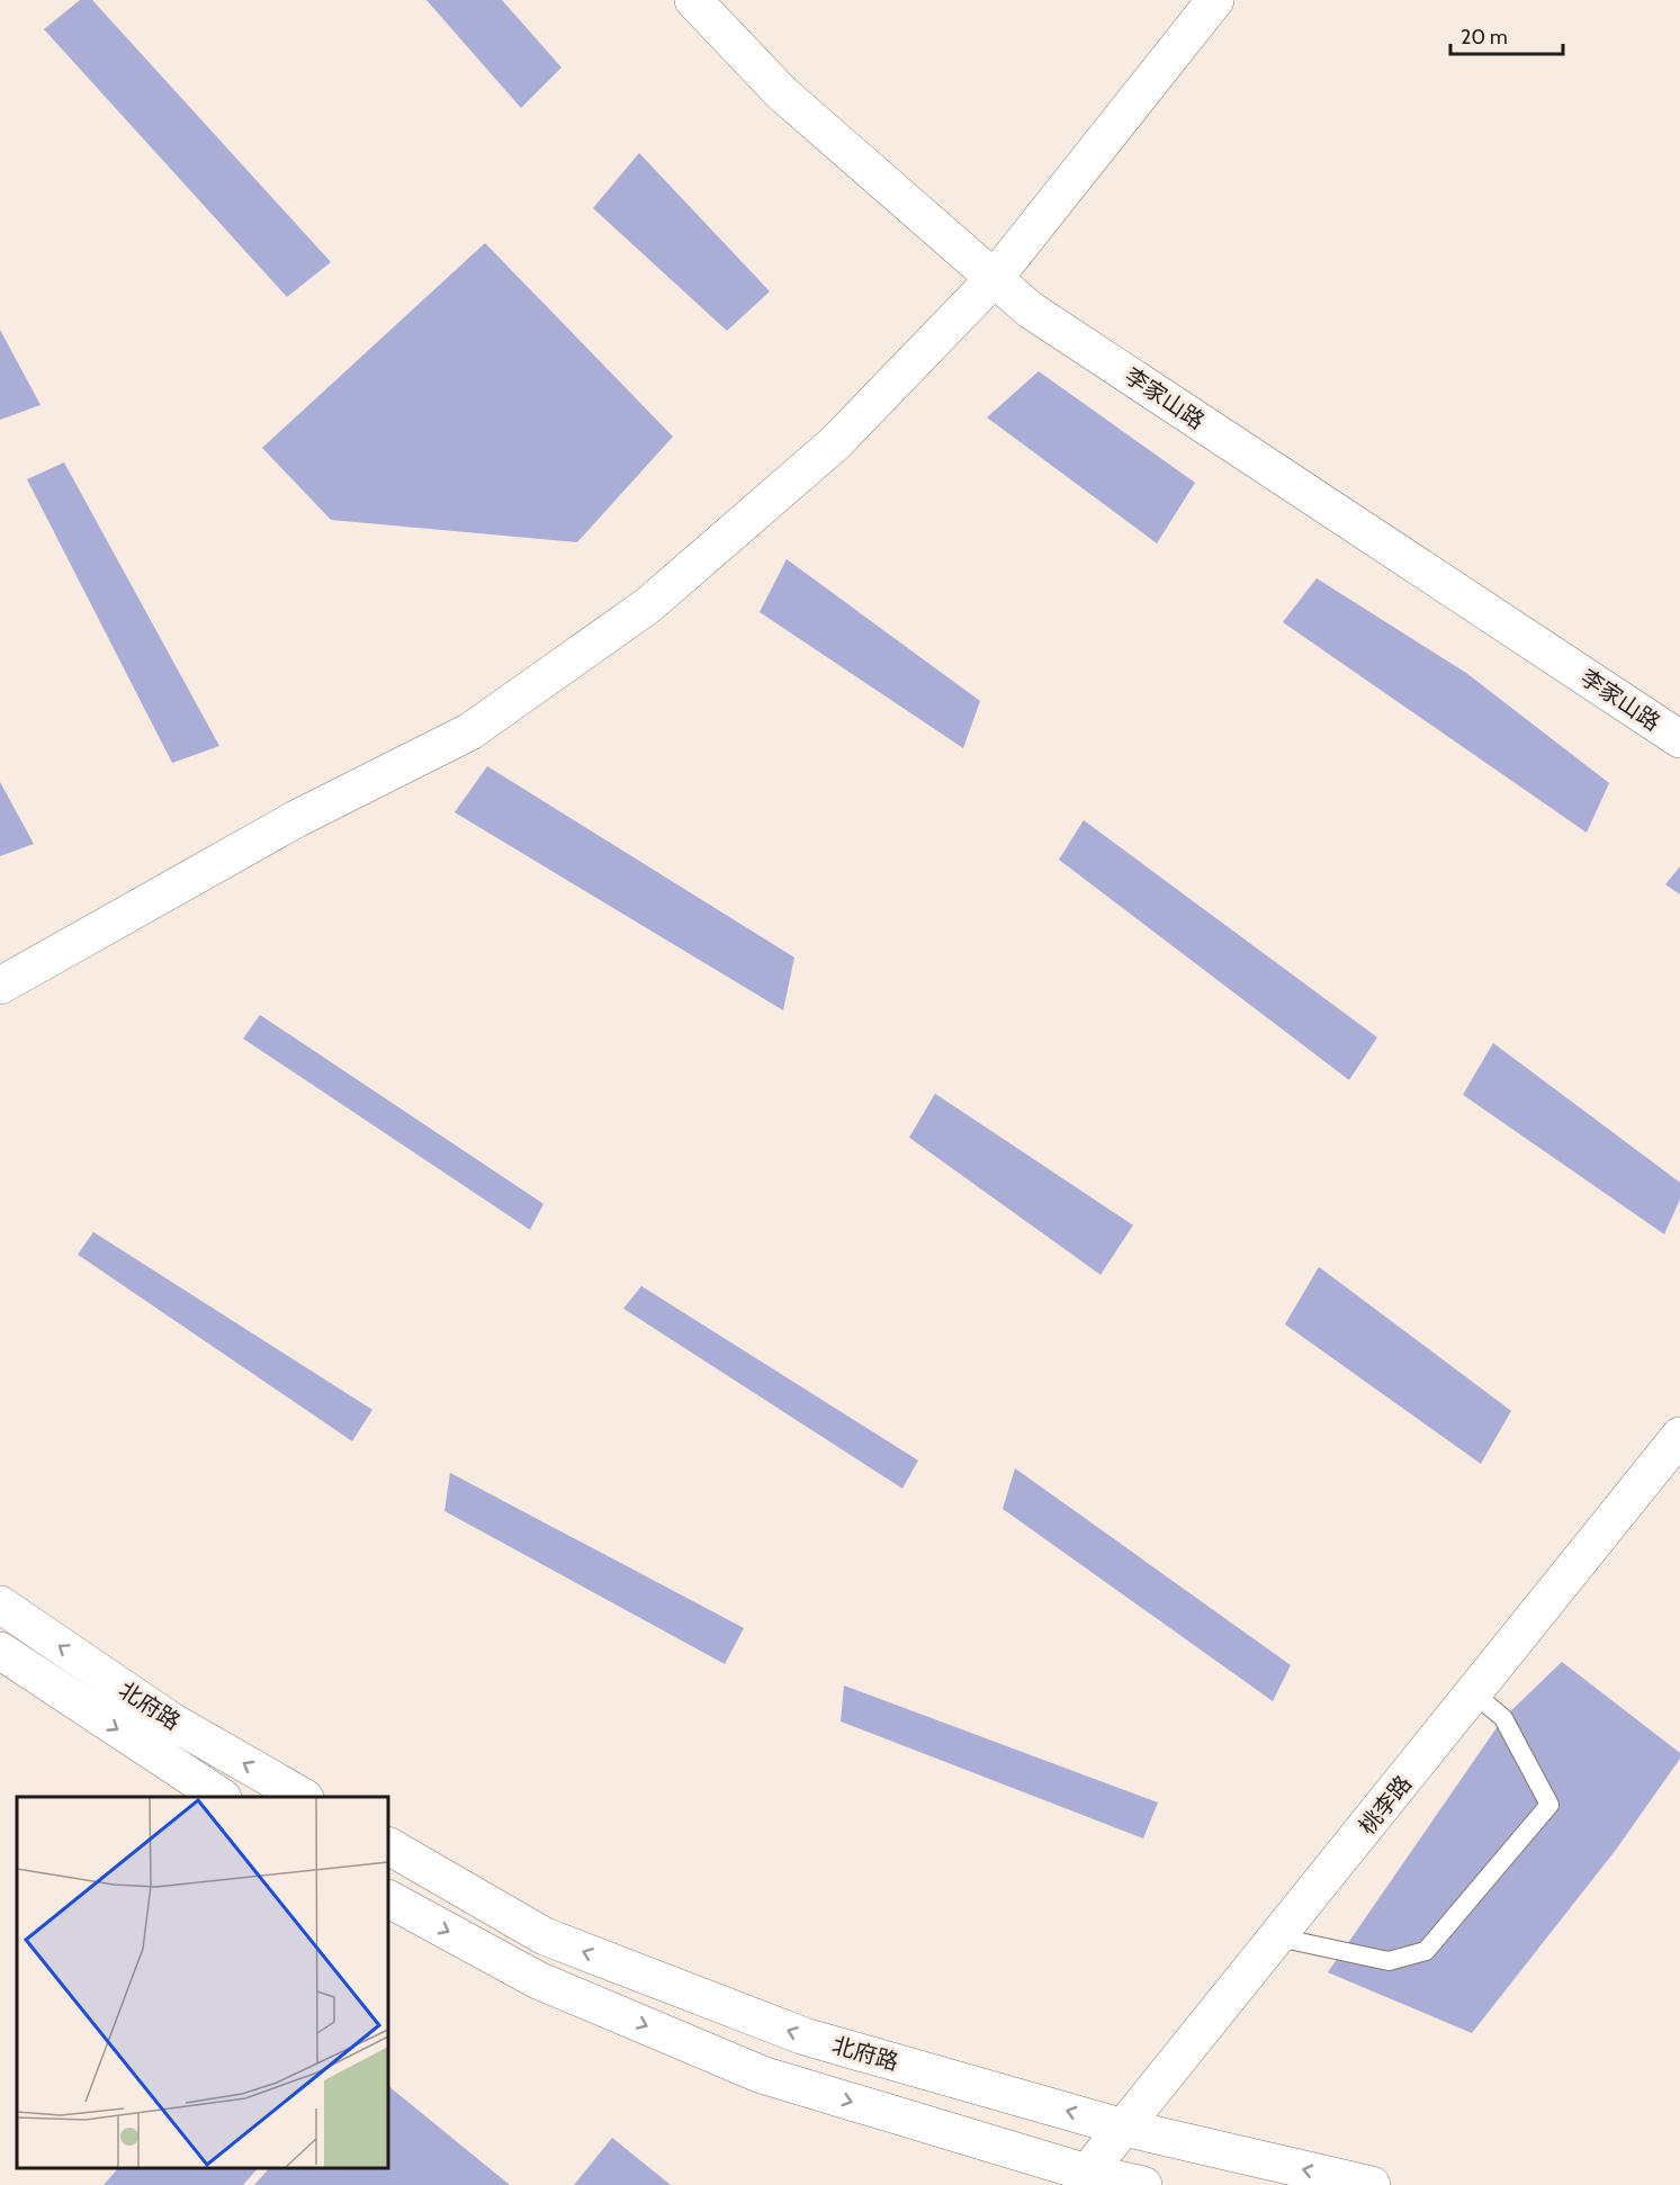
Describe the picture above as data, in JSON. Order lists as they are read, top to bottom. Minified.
{"streets":{"street":["李家山路","北府路","桃李路"]},"crossings":[["北府路","桃李路"]],"scale_bar":"20 m"}
